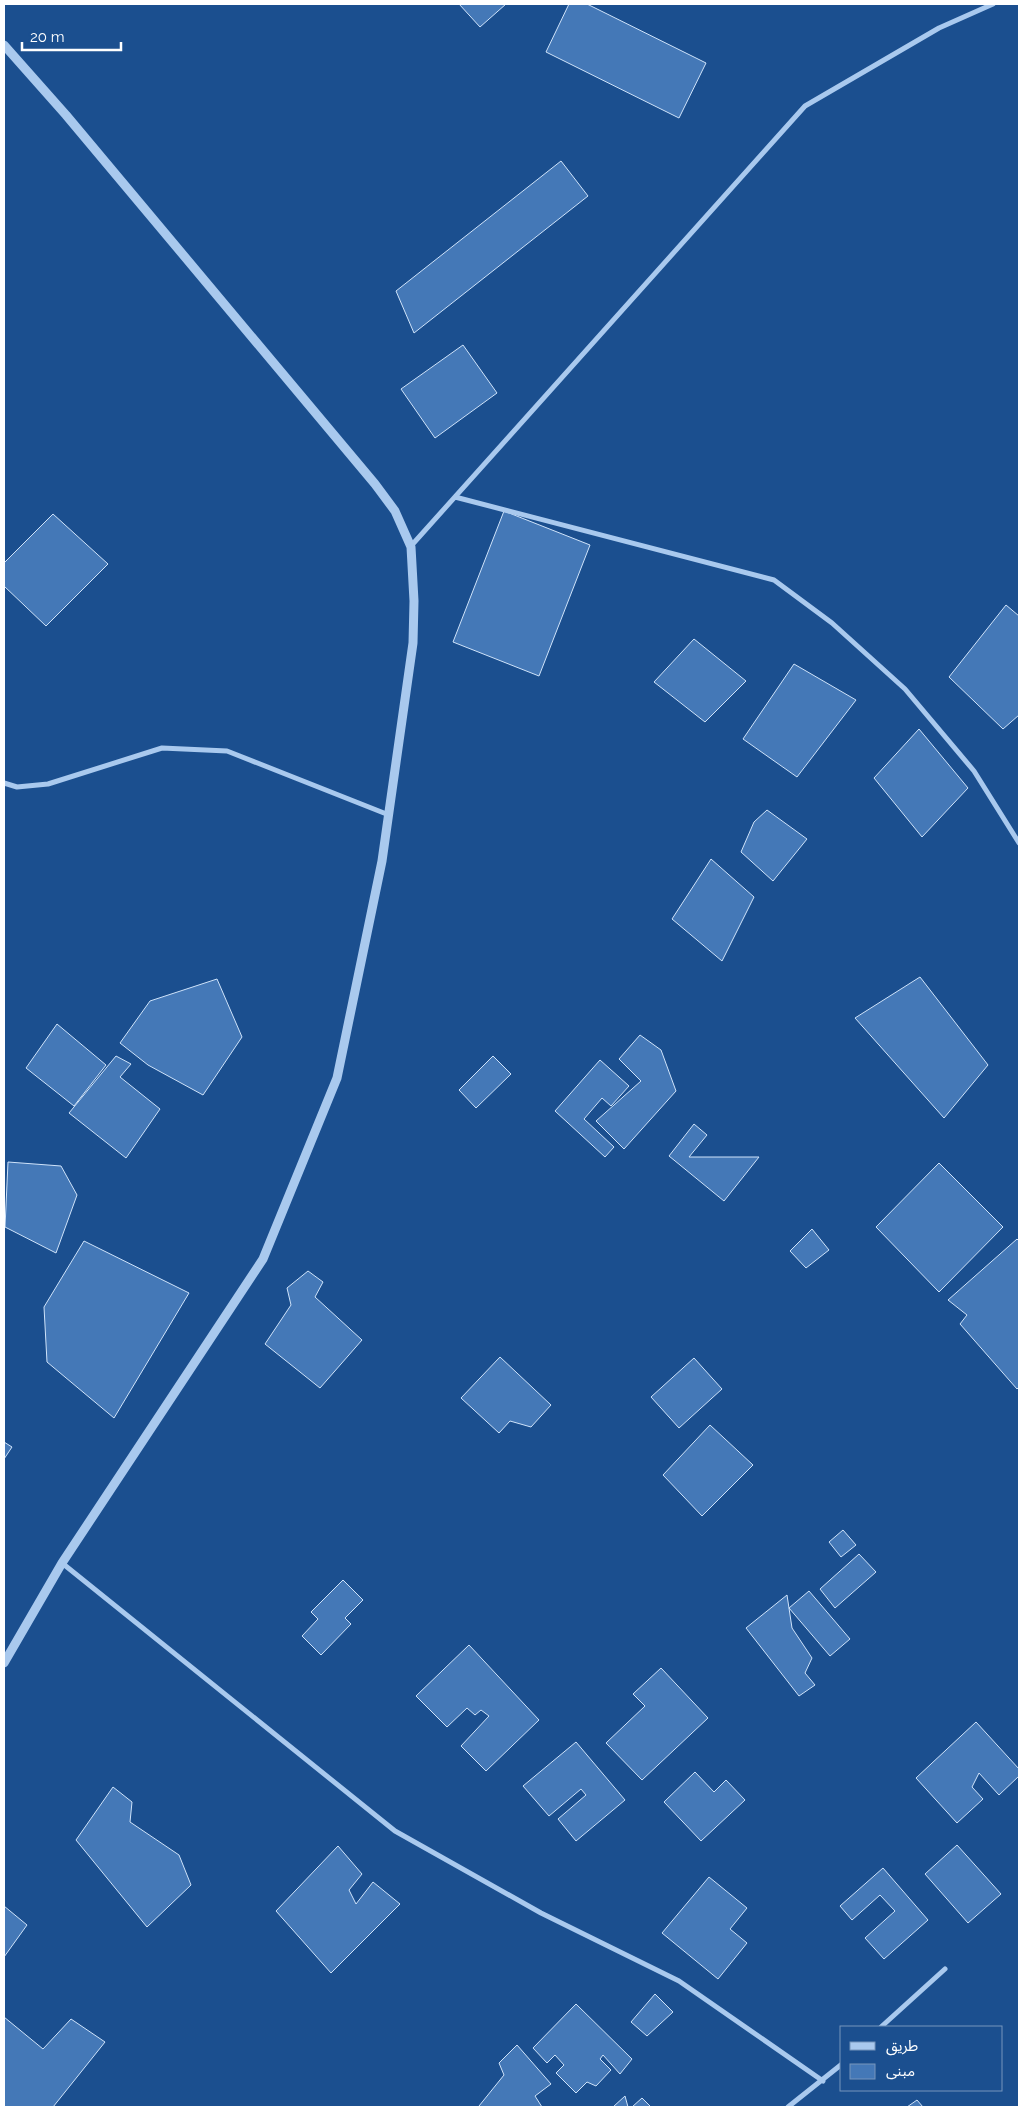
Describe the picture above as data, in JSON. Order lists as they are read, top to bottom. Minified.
{"legend":["طريق","مبنى"],"scale_bar":"20 m"}
